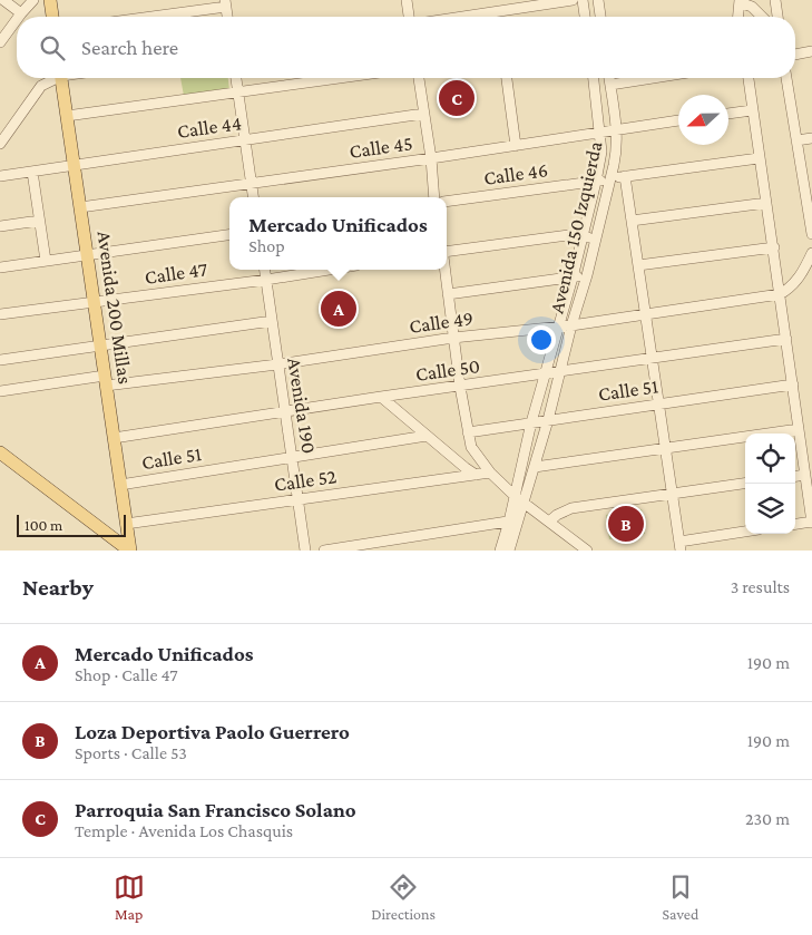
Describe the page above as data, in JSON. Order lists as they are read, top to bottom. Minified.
{"streets":{"main road":["Avenida 200 Millas"],"street":["Calle 44","Calle 45","Calle 46","Avenida 150 Izquierda","Calle 47","Calle 49","Calle 50","Calle 51","Avenida 190","Calle 52"]},"crossings":[["Calle 44","Avenida 200 Millas"],["Calle 45","Avenida 150 Izquierda"],["Calle 45","Avenida 200 Millas"],["Calle 46","Avenida 150 Izquierda"],["Avenida 150 Izquierda","Calle 49"],["Avenida 150 Izquierda","Calle 50"],["Avenida 150 Izquierda","Calle 51"],["Calle 47","Avenida 200 Millas"],["Calle 47","Avenida 190"],["Avenida 200 Millas","Calle 49"],["Avenida 200 Millas","Calle 50"],["Avenida 200 Millas","Calle 51"],["Avenida 200 Millas","Calle 52"],["Calle 49","Avenida 190"],["Calle 50","Avenida 190"],["Calle 51","Avenida 190"],["Avenida 190","Calle 52"]],"scale_bar":"100 m","north":"left","page":{"search":"Search here","pins":["C","A","B"],"popup":["Mercado Unificados","Shop"],"scale":"100 m","heading":["Nearby","3 results"],"list":[{"mark":"A","name":"Mercado Unificados","note":"Shop · Calle 47","value":"190 m"},{"mark":"B","name":"Loza Deportiva Paolo Guerrero","note":"Sports · Calle 53","value":"190 m"},{"mark":"C","name":"Parroquia San Francisco Solano","note":"Temple · Avenida Los Chasquis","value":"230 m"}],"nav":["Map","Directions","Saved"]}}
